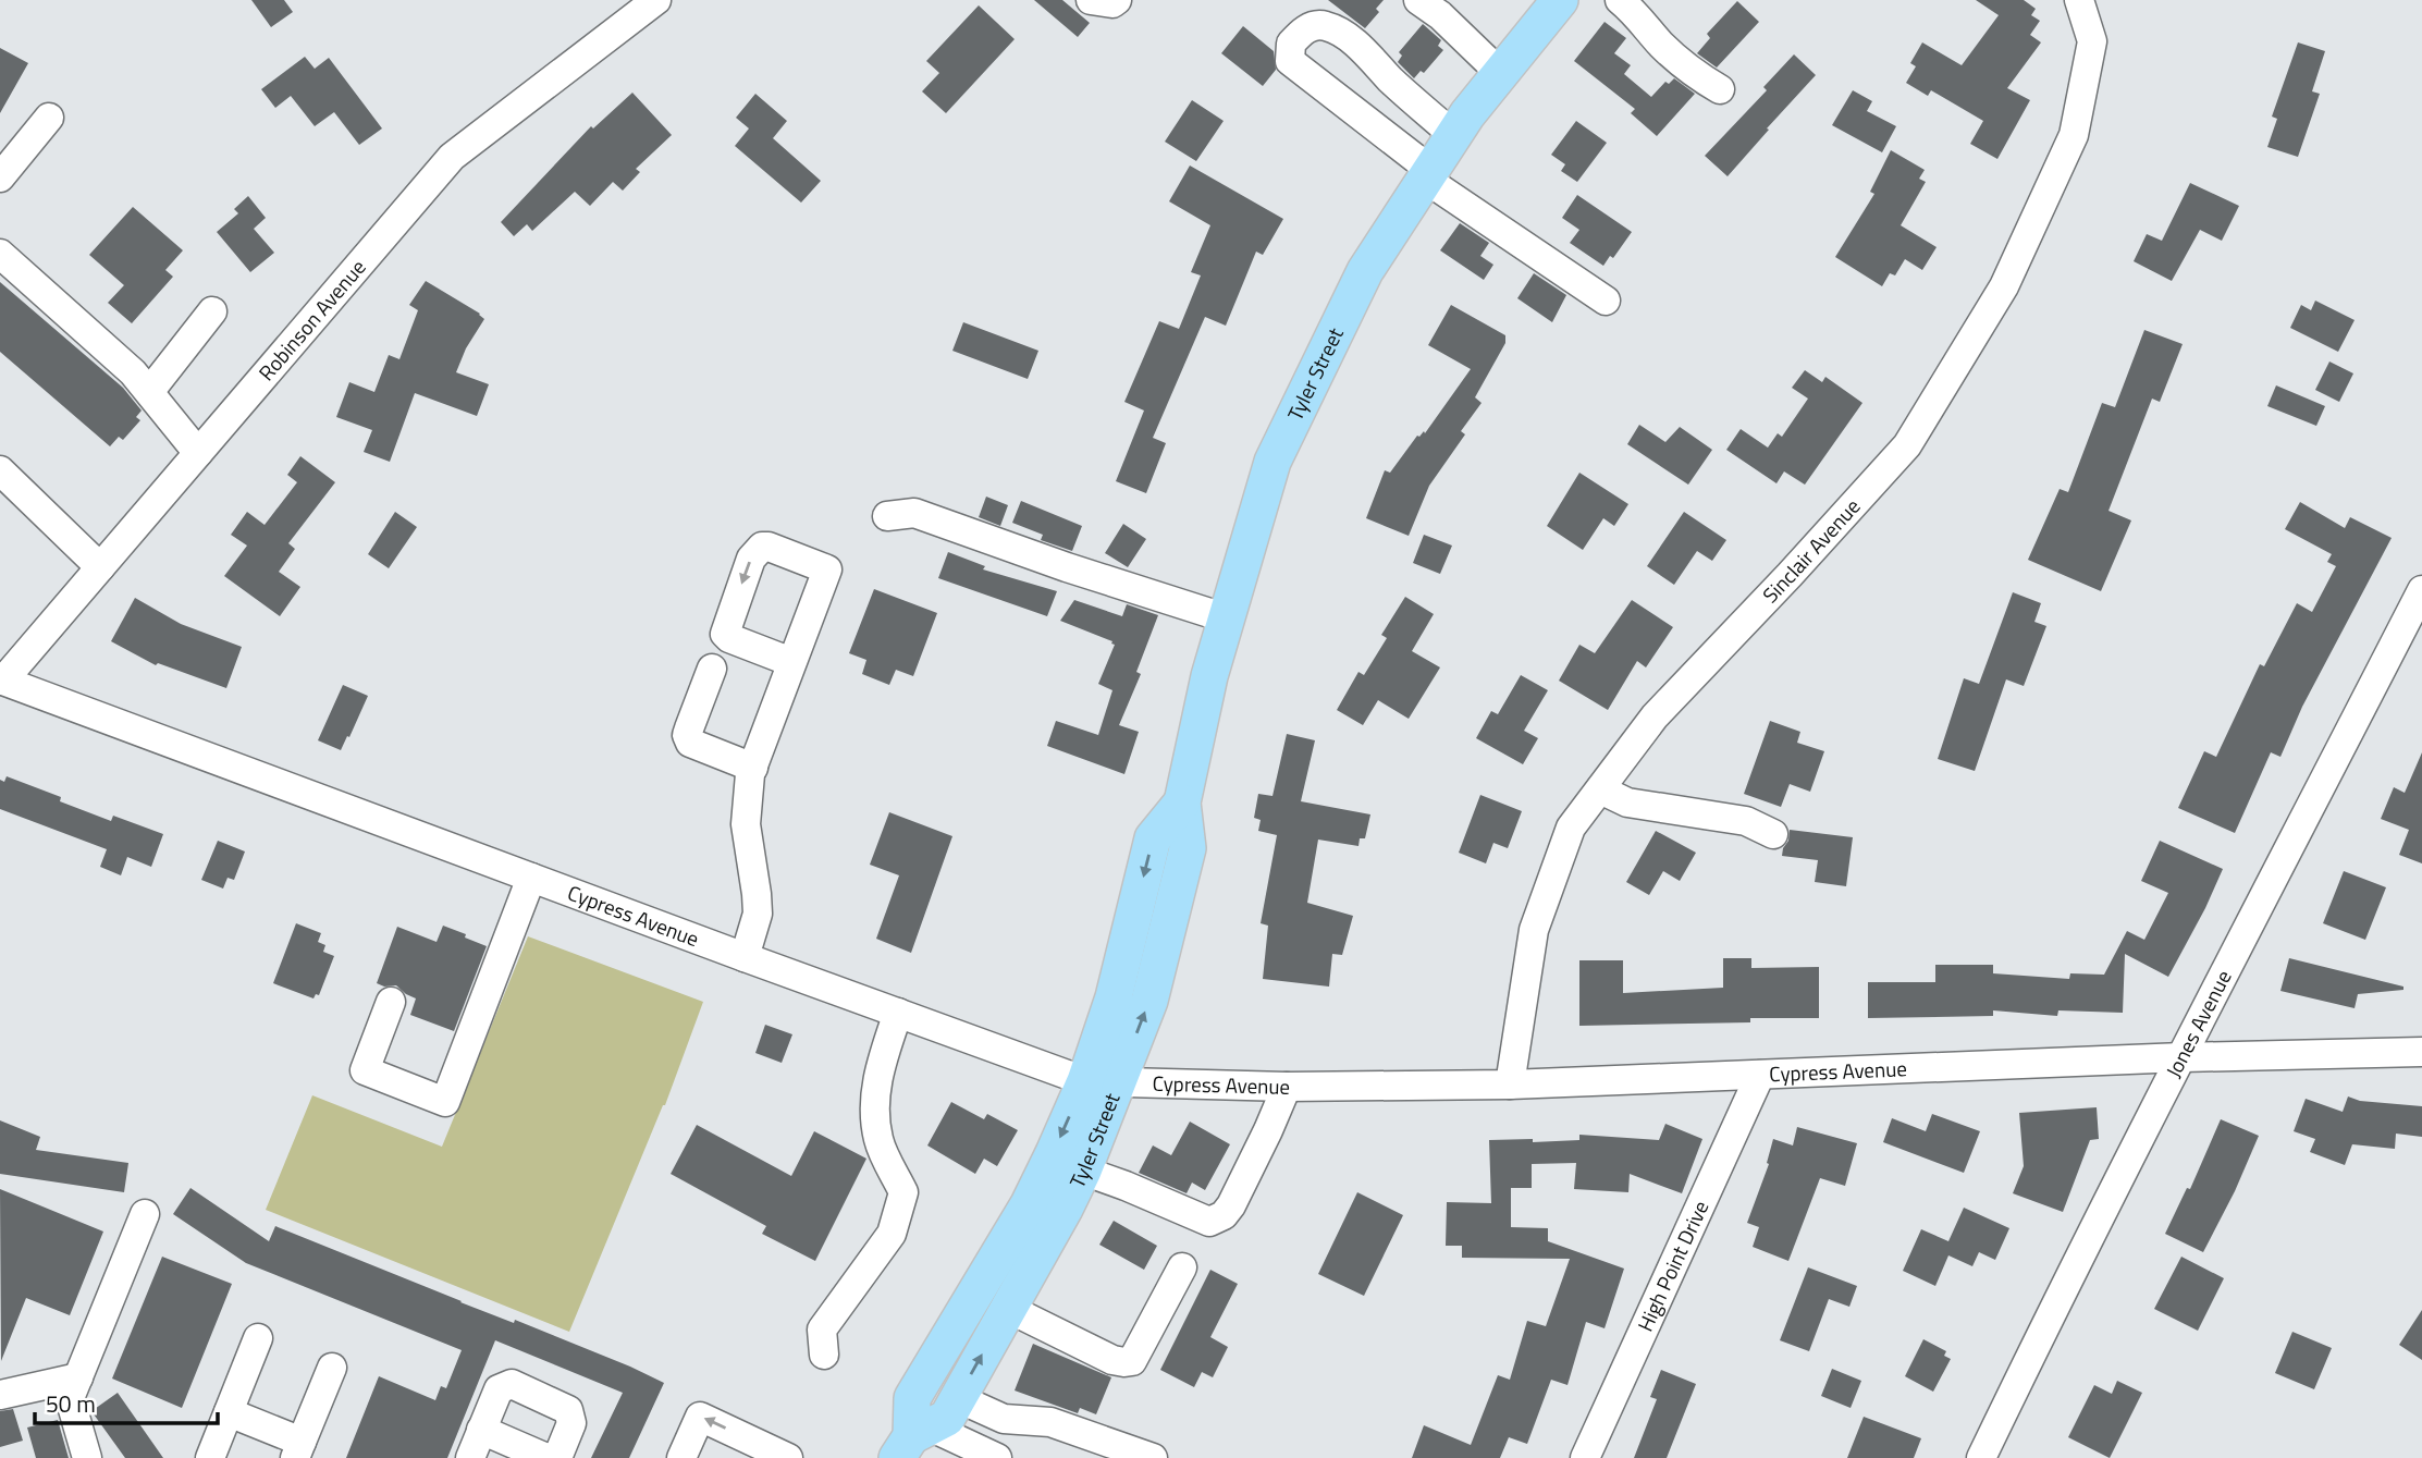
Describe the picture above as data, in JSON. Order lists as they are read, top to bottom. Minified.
{"streets":{"main road":["Tyler Street"],"street":["Robinson Avenue","Sinclair Avenue","Cypress Avenue","Jones Avenue","High Point Drive"]},"crossings":[["Robinson Avenue","Cypress Avenue"],["Tyler Street","Cypress Avenue"],["Sinclair Avenue","Cypress Avenue"],["Cypress Avenue","Jones Avenue"],["Cypress Avenue","High Point Drive"]],"scale_bar":"50 m"}
